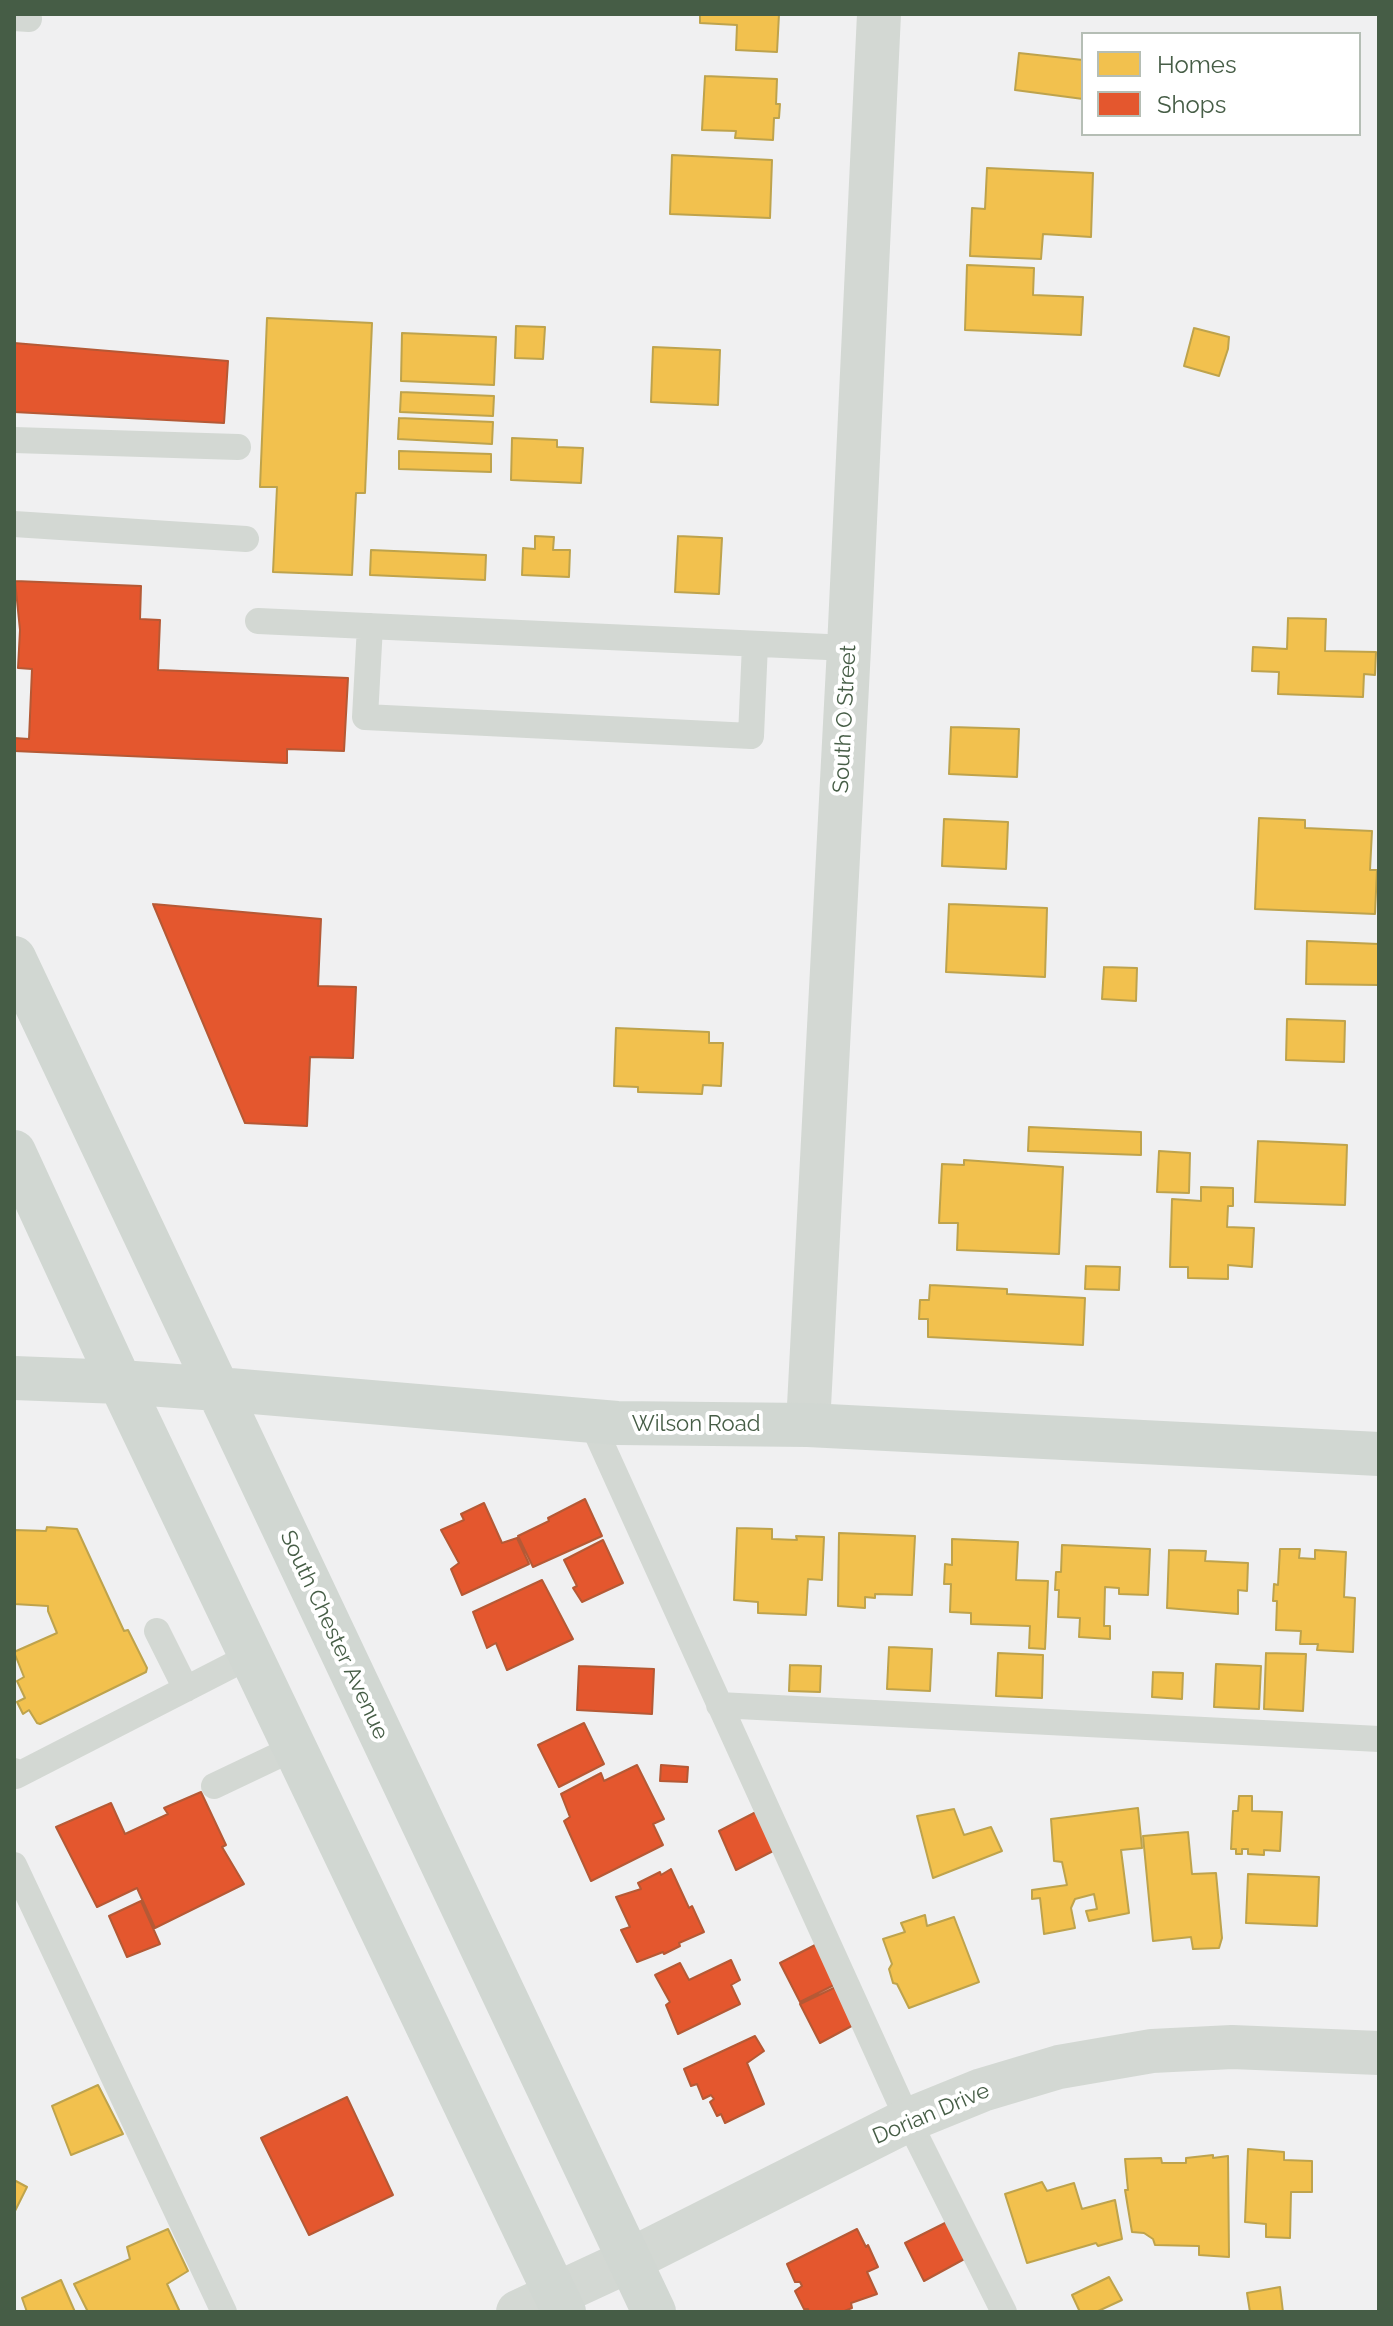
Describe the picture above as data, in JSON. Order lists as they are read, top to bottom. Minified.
{"streets":{"main road":["Wilson Road","South Chester Avenue"],"street":["South O Street","Dorian Drive"]},"crossings":[["South O Street","Wilson Road"],["Wilson Road","South Chester Avenue"],["South Chester Avenue","Dorian Drive"]],"legend":["Homes","Shops"]}
